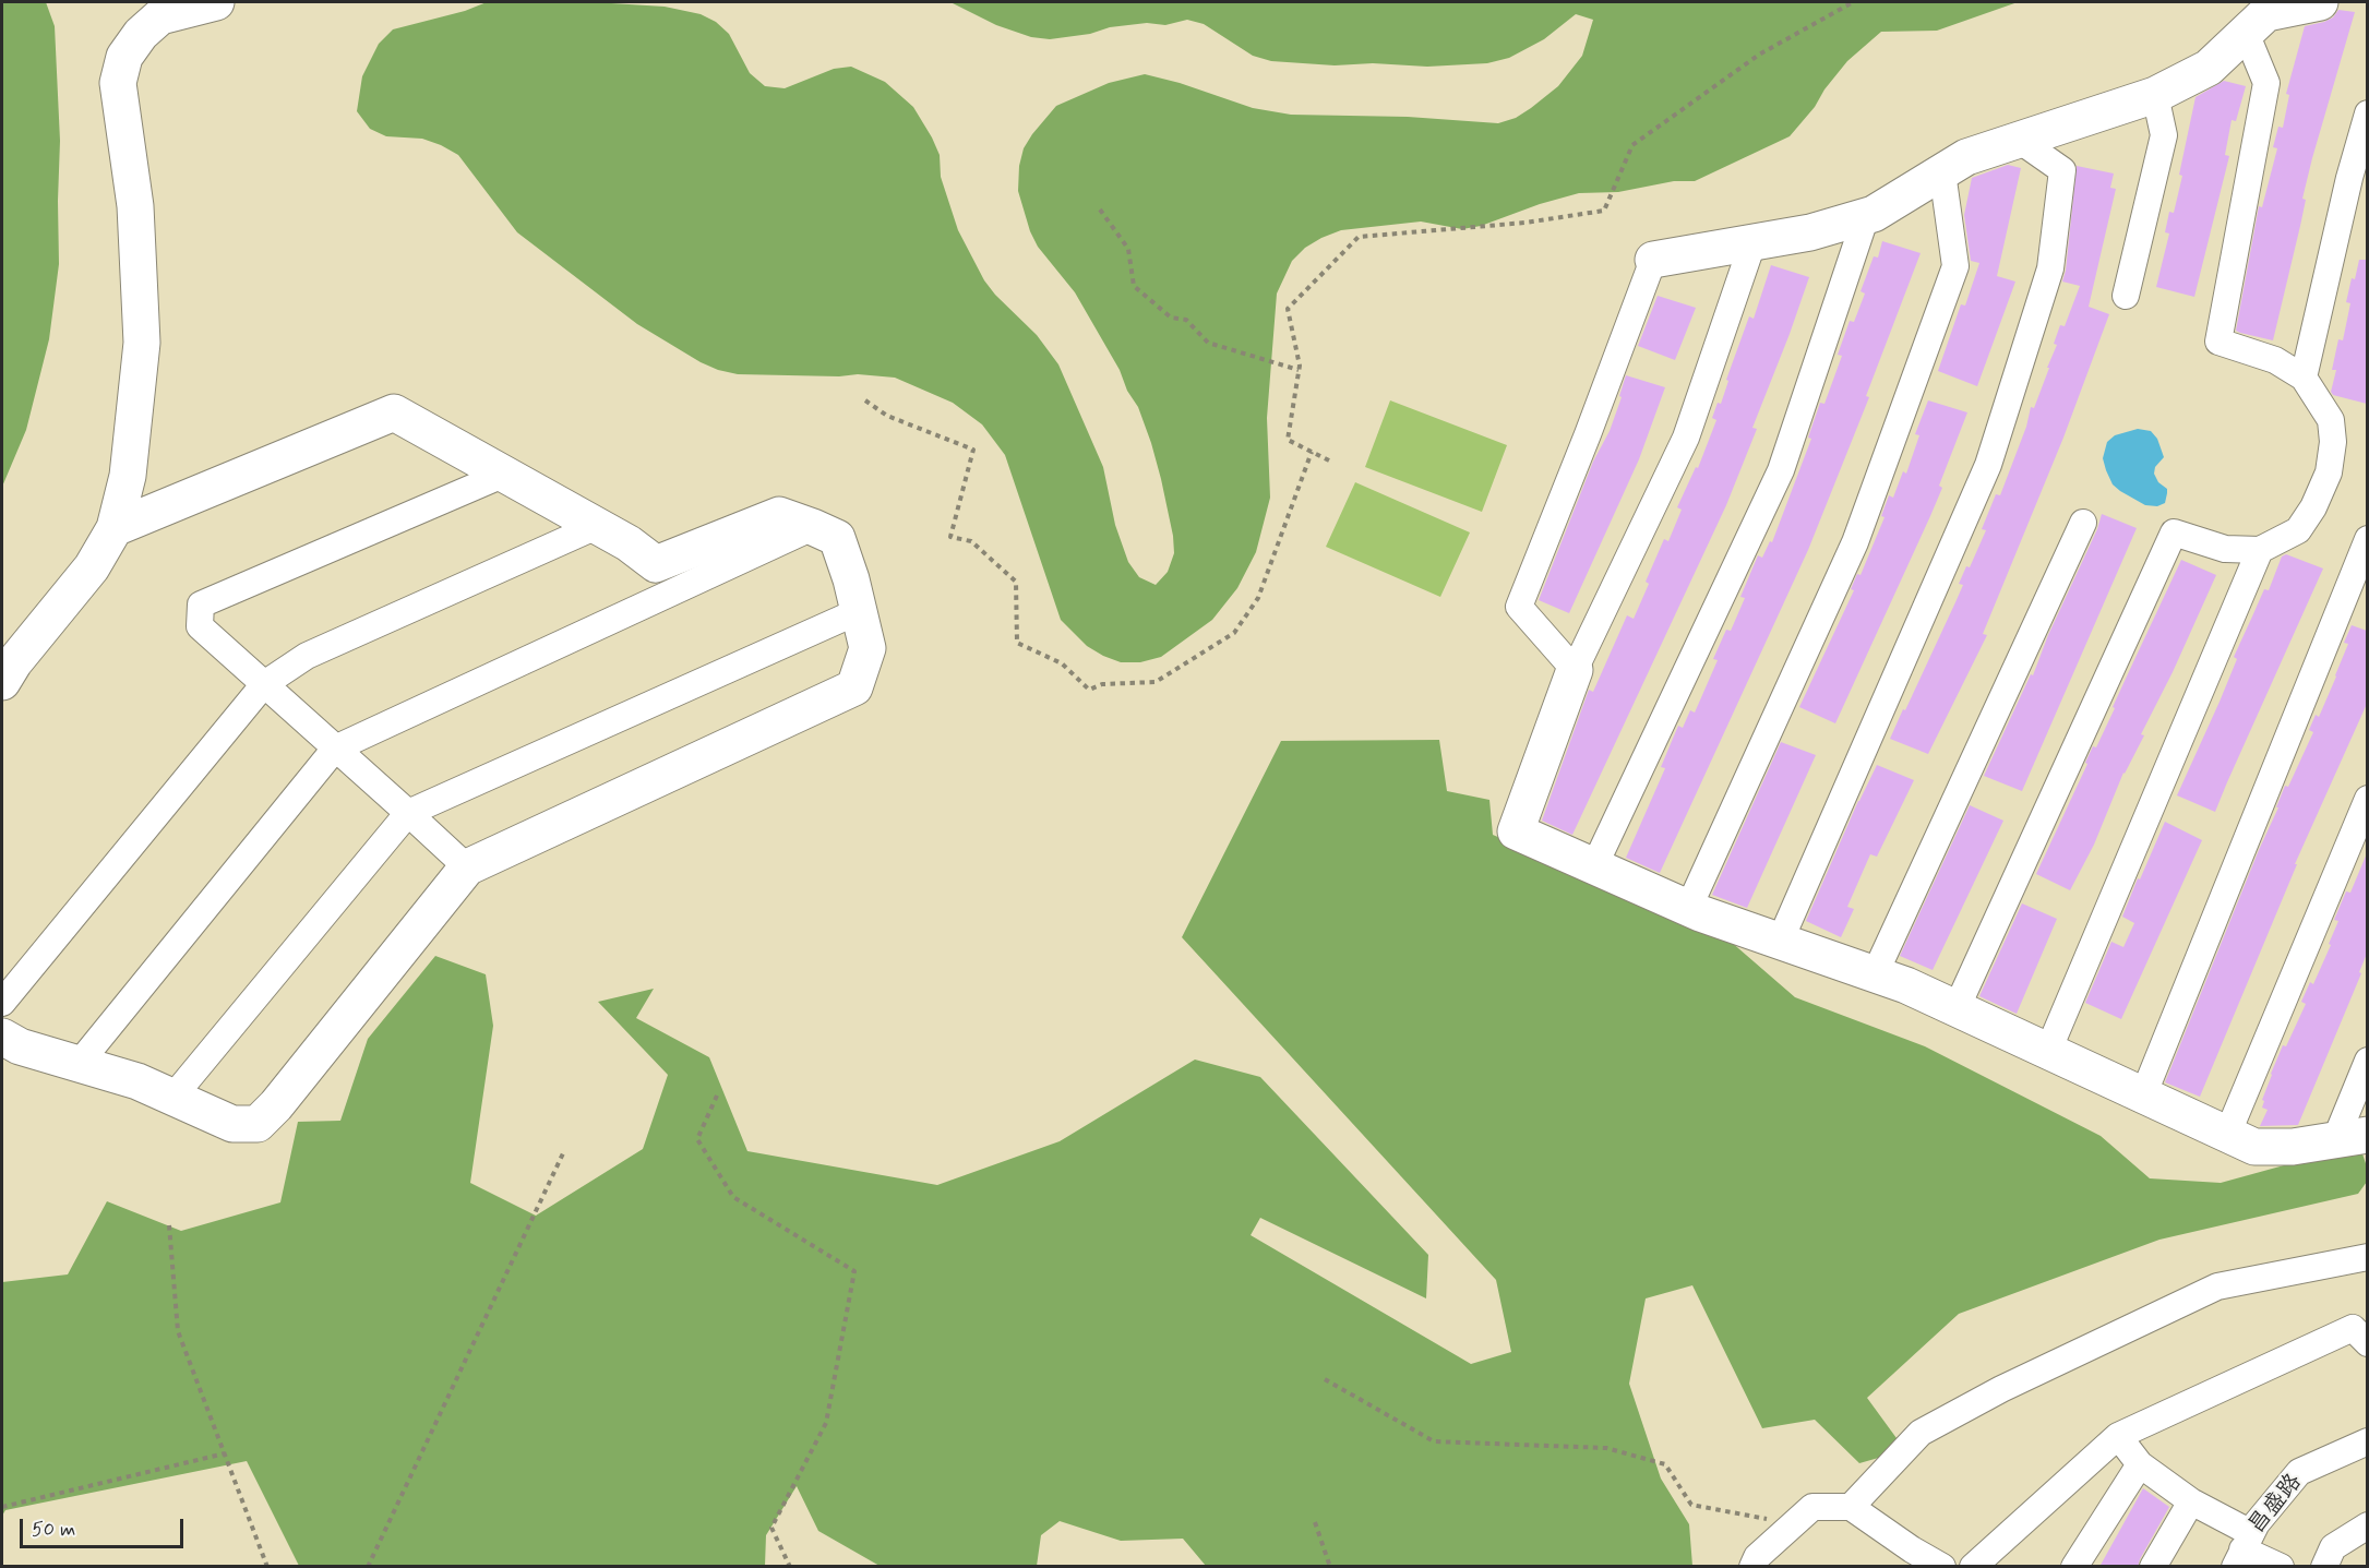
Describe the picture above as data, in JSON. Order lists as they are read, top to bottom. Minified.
{"streets":{"street":["昌盛路"]},"scale_bar":"50 m"}
